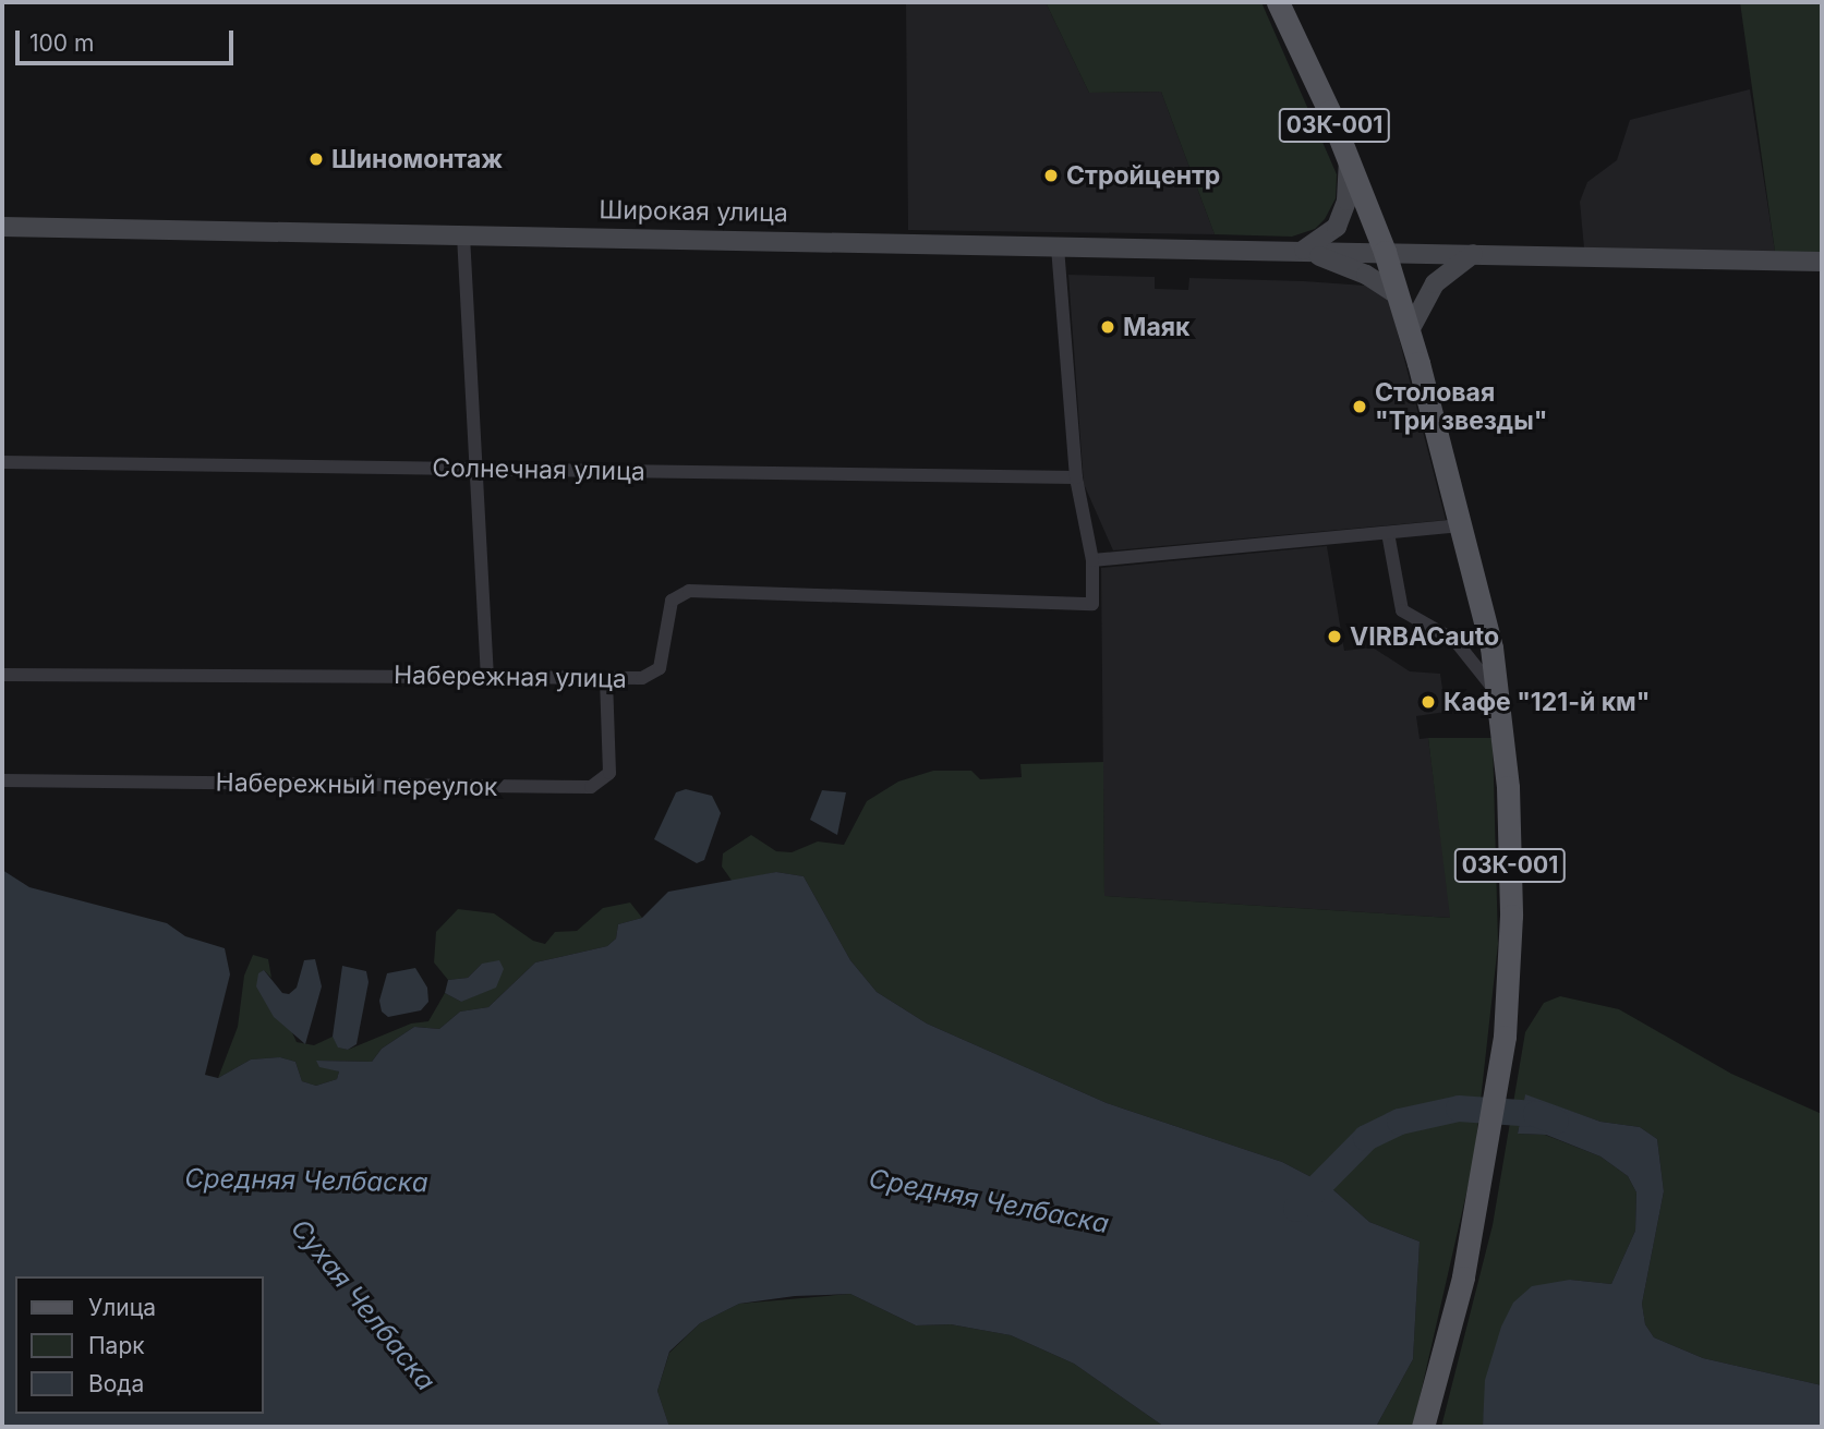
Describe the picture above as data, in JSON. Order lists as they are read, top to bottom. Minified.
{"streets":{"main road":["03К-001"],"street":["Широкая улица","Солнечная улица","Набережная улица","Набережный переулок"]},"crossings":[["03К-001","Широкая улица"],["Набережная улица","Набережный переулок"]],"water":["Средняя Челбаска","Сухая Челбаска"],"places":["Шиномонтаж","Стройцентр","Маяк","Столовая \"Три звезды\"","VIRBACauto","Кафе \"121-й км\""],"legend":["Улица","Парк","Вода"],"scale_bar":"100 m"}
